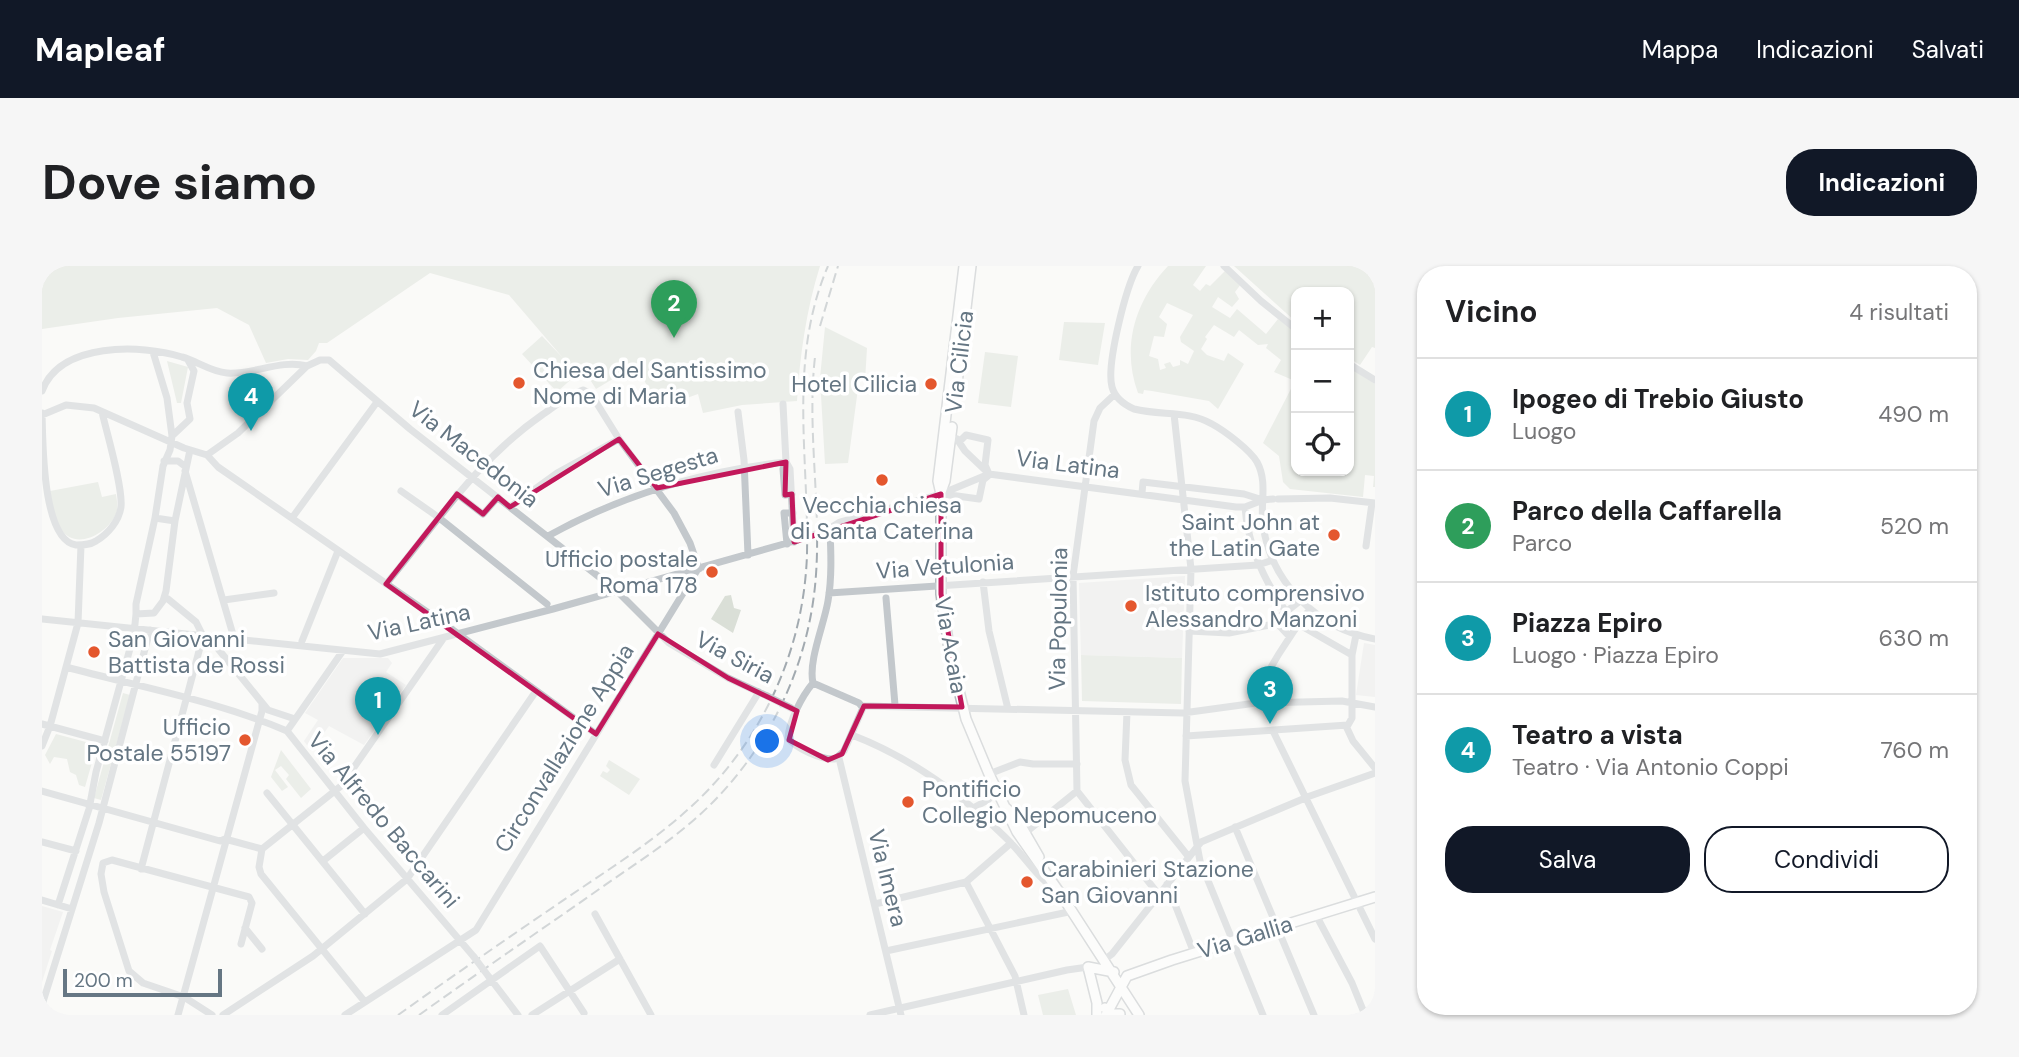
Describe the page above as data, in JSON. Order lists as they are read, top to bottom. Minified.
{"streets":{"main road":["Via Cilicia","Via Acaia","Via Gallia"],"street":["Via Macedonia","Via Latina","Via Segesta","Via Vetulonia","Via Populonia","Via Siria","Circonvallazione Appia","Via Alfredo Baccarini","Via Imera"]},"crossings":[["Via Cilicia","Via Acaia"],["Via Macedonia","Via Latina"],["Via Macedonia","Via Segesta"],["Via Macedonia","Via Siria"],["Via Macedonia","Circonvallazione Appia"],["Via Latina","Via Populonia"],["Via Latina","Circonvallazione Appia"],["Via Vetulonia","Via Populonia"],["Via Vetulonia","Via Acaia"],["Via Siria","Circonvallazione Appia"],["Via Siria","Via Imera"],["Circonvallazione Appia","Via Alfredo Baccarini"]],"places":["Chiesa del Santissimo Nome di Maria","Hotel Cilicia","Vecchia chiesa di Santa Caterina","Saint John at the Latin Gate","Ufficio postale Roma 178","Istituto comprensivo Alessandro Manzoni","San Giovanni Battista de Rossi","Ufficio Postale 55197","Pontificio Collegio Nepomuceno","Carabinieri Stazione San Giovanni"],"scale_bar":"200 m","page":{"header":"Mapleaf","nav":["Mappa","Indicazioni","Salvati"],"buttons":["Indicazioni",["Salva","Condividi"]],"title":"Dove siamo","heading":["Vicino","4 risultati"],"pins":["2","4","3","1"],"map_buttons":["+","−"],"list":[{"mark":"1","name":"Ipogeo di Trebio Giusto","note":"Luogo","value":"490 m"},{"mark":"2","name":"Parco della Caffarella","note":"Parco","value":"520 m"},{"mark":"3","name":"Piazza Epiro","note":"Luogo · Piazza Epiro","value":"630 m"},{"mark":"4","name":"Teatro a vista","note":"Teatro · Via Antonio Coppi","value":"760 m"}],"scale":"200 m"}}
